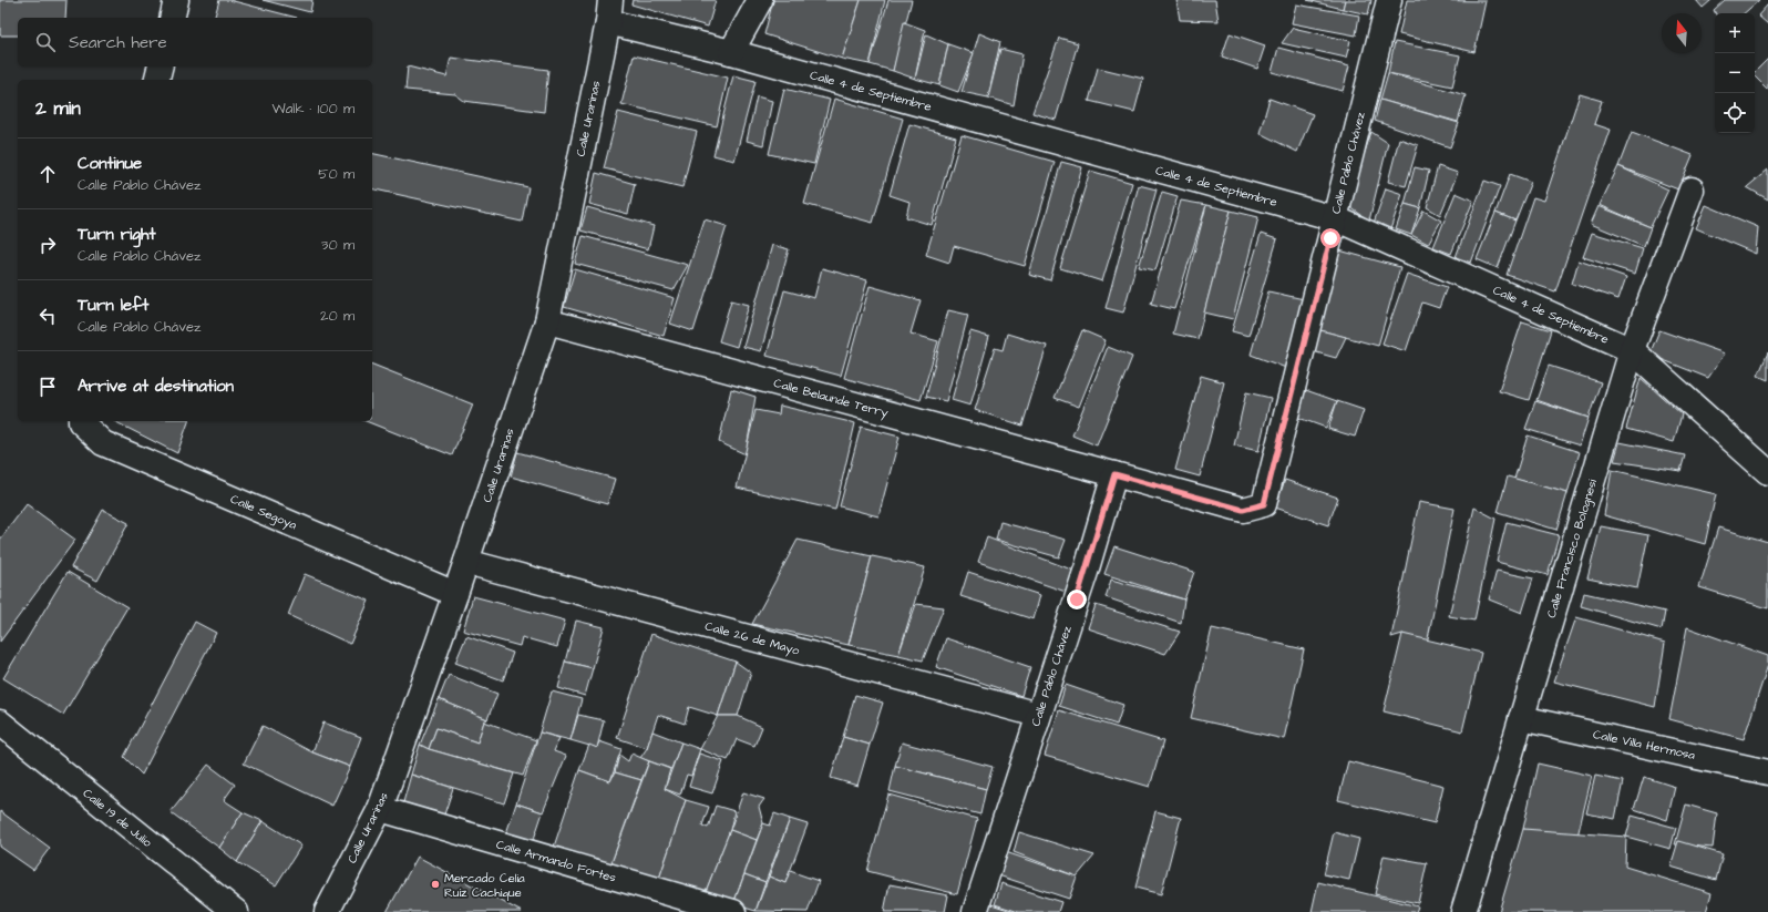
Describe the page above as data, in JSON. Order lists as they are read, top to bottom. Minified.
{"streets":{"street":["Calle 4 de Septiembre","Calle Urarinas","Calle Pablo Chávez","Calle Belaunde Terry","Calle Segoya","Calle Francisco Bolognesi","Calle 26 de Mayo","Calle Villa Hermosa","Calle 19 de Julio","Calle Armando Fortes"]},"crossings":[["Calle 4 de Septiembre","Calle Urarinas"],["Calle 4 de Septiembre","Calle Pablo Chávez"],["Calle 4 de Septiembre","Calle Francisco Bolognesi"],["Calle Urarinas","Calle Belaunde Terry"],["Calle Urarinas","Calle Segoya"],["Calle Urarinas","Calle 26 de Mayo"],["Calle Urarinas","Calle Armando Fortes"],["Calle Pablo Chávez","Calle Belaunde Terry"],["Calle Pablo Chávez","Calle 26 de Mayo"],["Calle Francisco Bolognesi","Calle Villa Hermosa"]],"places":["Mercado Celia Ruíz Cachique"],"north":"top","page":{"map_buttons":["+","−"],"search":"Search here","heading":["2 min","Walk · 100 m"],"list":[["Continue","Calle Pablo Chávez","50 m"],["Turn right","Calle Pablo Chávez","30 m"],["Turn left","Calle Pablo Chávez","20 m"],"Arrive at destination"]}}
